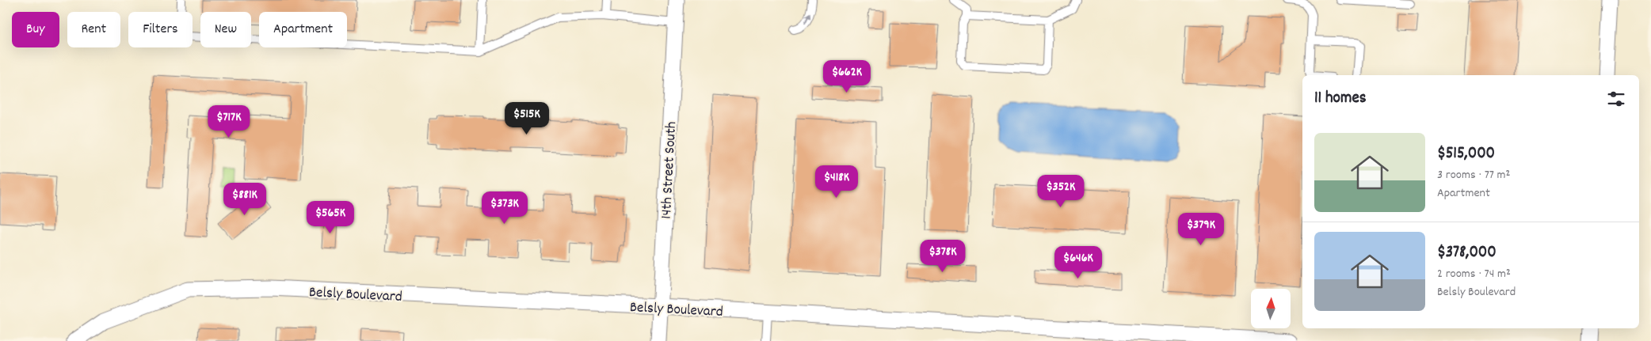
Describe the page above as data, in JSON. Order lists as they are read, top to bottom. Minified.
{"streets":{"street":["14th Street South","Belsly Boulevard"]},"crossings":[["14th Street South","Belsly Boulevard"]],"north":"top","page":{"chip":["Buy","Rent","Filters","New","Apartment"],"price":["$662K","$515K","$717K","$418K","$352K","$881K","$373K","$565K","$379K","$378K","$646K"],"heading":"11 homes","list":[{"name":"$515,000","note":"3 rooms · 77 m² · Apartment"},{"name":"$378,000","note":"2 rooms · 74 m² · Belsly Boulevard"}]}}
